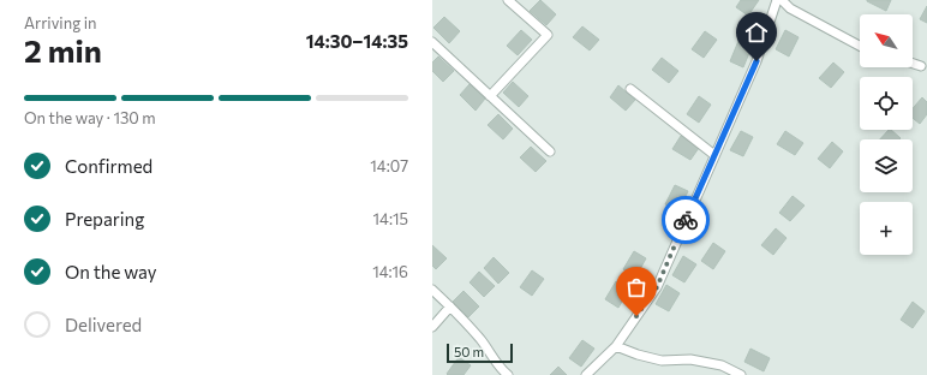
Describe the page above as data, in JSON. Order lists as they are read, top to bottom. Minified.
{"scale_bar":"50 m","north":"top left","page":{"heading":["2 min","Arriving in","14:30–14:35"],"map_buttons":"+","bar":"On the way · 130 m","list":[["Confirmed","14:07"],["Preparing","14:15"],["On the way","14:16"],"Delivered"],"scale":"50 m"}}
